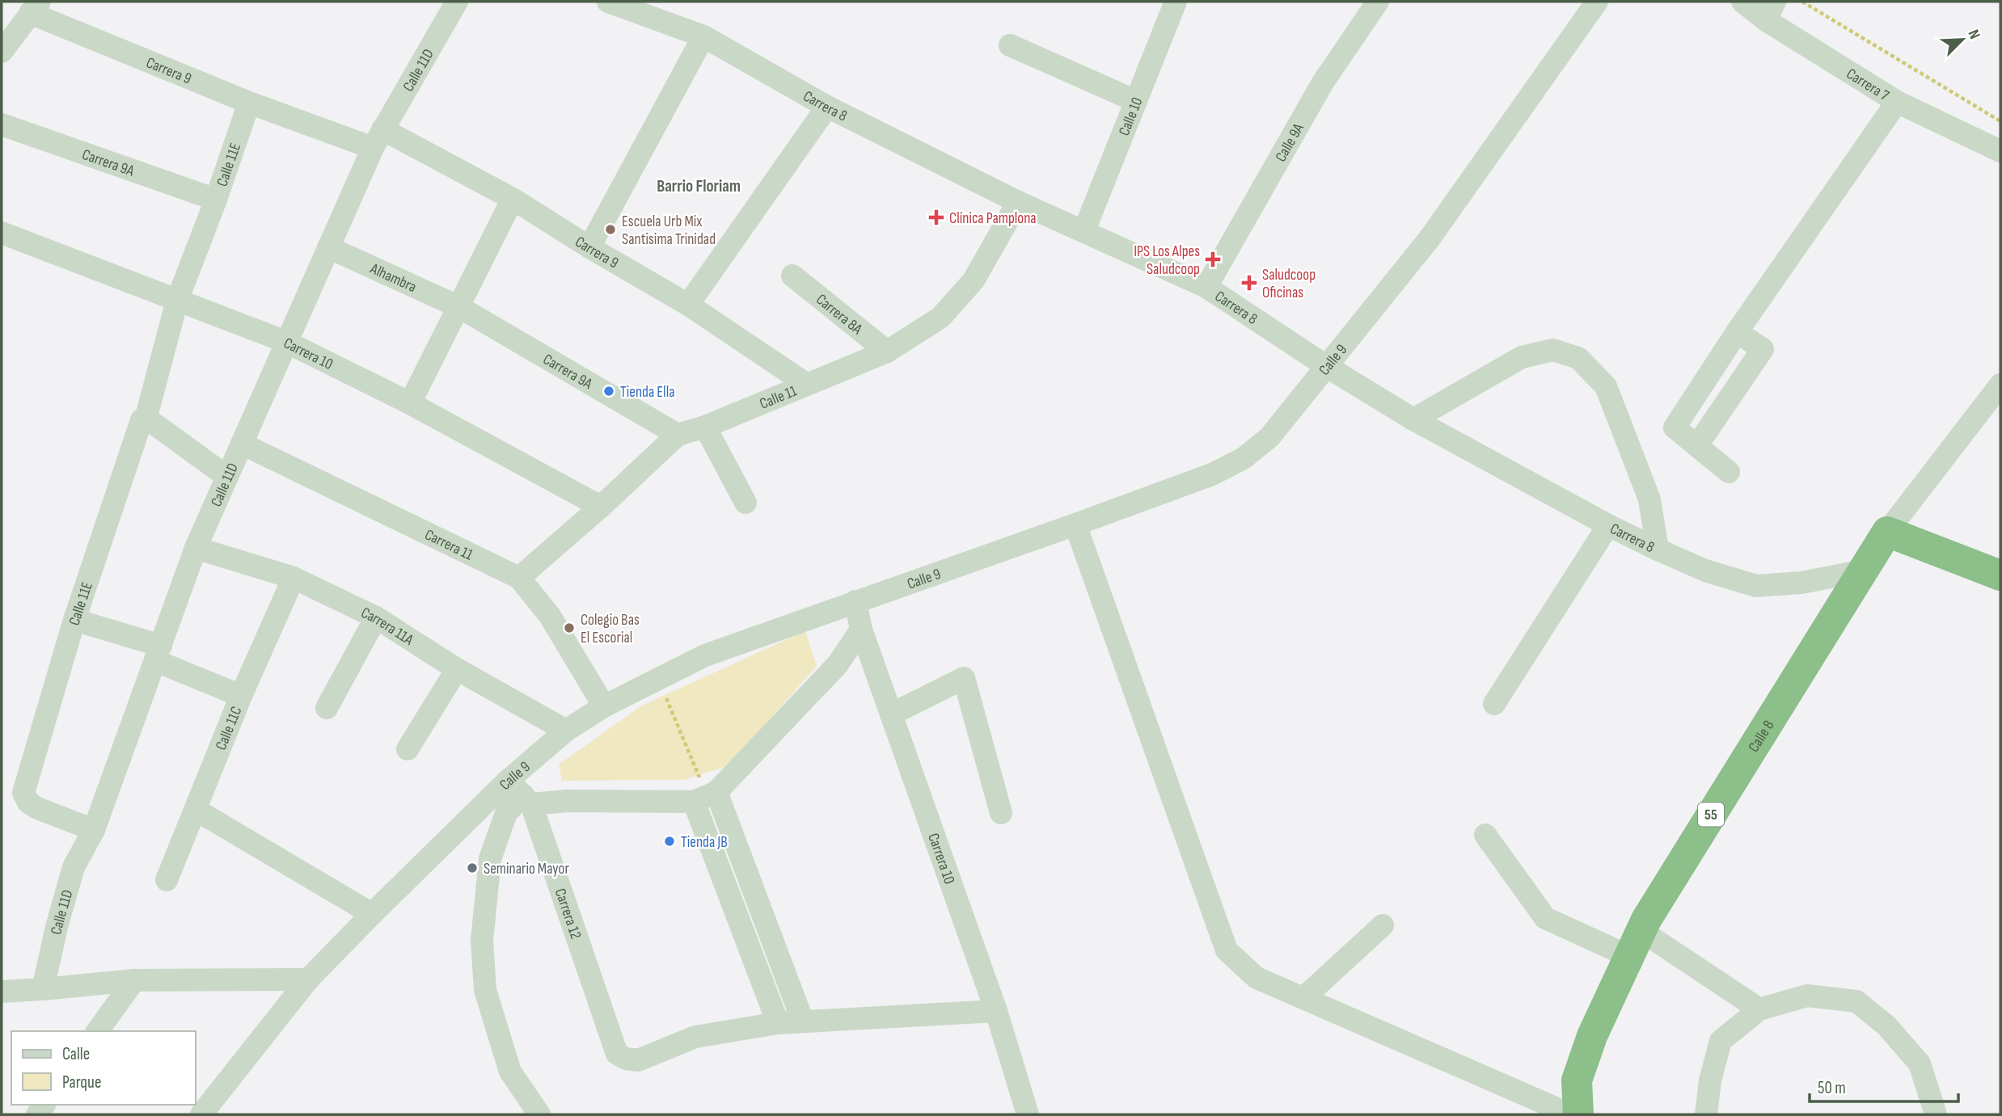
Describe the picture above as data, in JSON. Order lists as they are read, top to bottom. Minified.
{"streets":{"highway":["Calle 8","55"],"street":["Carrera 9","Calle 11D","Carrera 7","Carrera 8","Calle 10","Calle 9A","Carrera 9A","Calle 11E","Alhambra","Carrera 8A","Carrera 10","Calle 9","Calle 11","Carrera 11","Carrera 11A","Calle 11C","Carrera 12"]},"crossings":[["Carrera 9","Calle 11D"],["Carrera 9","Calle 11E"],["Carrera 9","Calle 11"],["Calle 11D","Calle 11E"],["Calle 11D","Alhambra"],["Calle 11D","Carrera 10"],["Calle 11D","Carrera 11"],["Calle 11D","Carrera 11A"],["Carrera 8","Calle 10"],["Carrera 8","Calle 9A"],["Carrera 8","Calle 9"],["Carrera 8","Calle 11"],["Carrera 8","Calle 8"],["Carrera 9A","Calle 11E"],["Carrera 9A","Alhambra"],["Carrera 9A","Calle 11"],["Calle 11E","Carrera 10"],["Carrera 8A","Calle 11"],["Carrera 10","Calle 9"],["Carrera 10","Calle 11"],["Calle 9","Carrera 11"],["Calle 9","Carrera 11A"],["Calle 9","Carrera 12"],["Calle 11","Carrera 11"],["Carrera 11A","Calle 11C"]],"districts":["Barrio Floriam"],"places":{"health":["Clínica Pamplona","IPS Los Alpes Saludcoop","Saludcoop Oficinas"],"other":["Escuela Urb Mix Santisima Trinidad","Tienda Ella","Colegio Bas El Escorial","Tienda JB","Seminario Mayor"]},"legend":["Calle","Parque"],"scale_bar":"50 m","north":"top right"}
